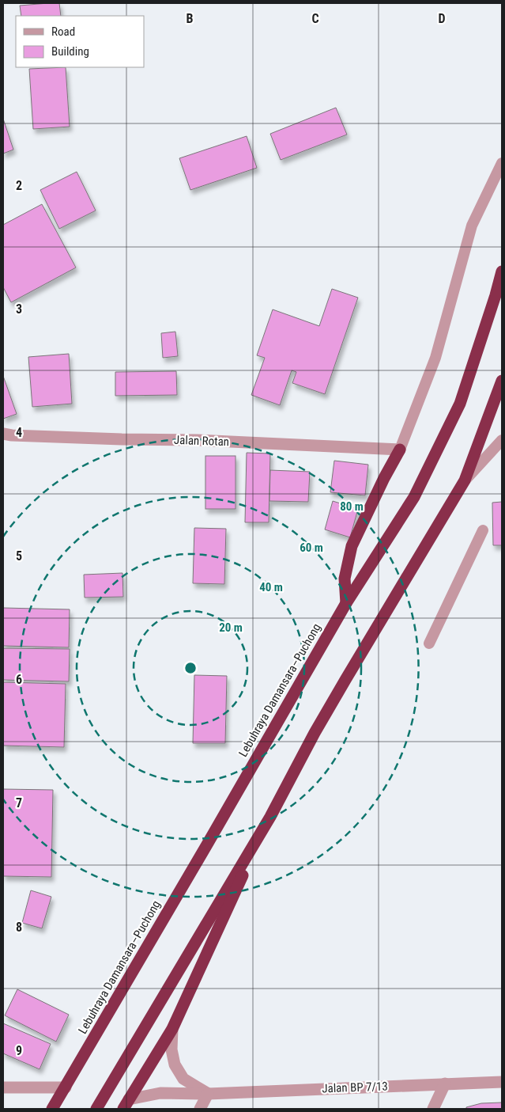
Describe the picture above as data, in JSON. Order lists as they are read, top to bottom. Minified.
{"streets":{"highway":["Lebuhraya Damansara–Puchong"],"street":["Jalan Rotan","Jalan BP 7/13"]},"legend":["Road","Building"],"grid":{"columns":["B","C","D"],"rows":["2","3","4","5","6","7","8","9"]},"rings":["80 m","60 m","40 m","20 m"]}
